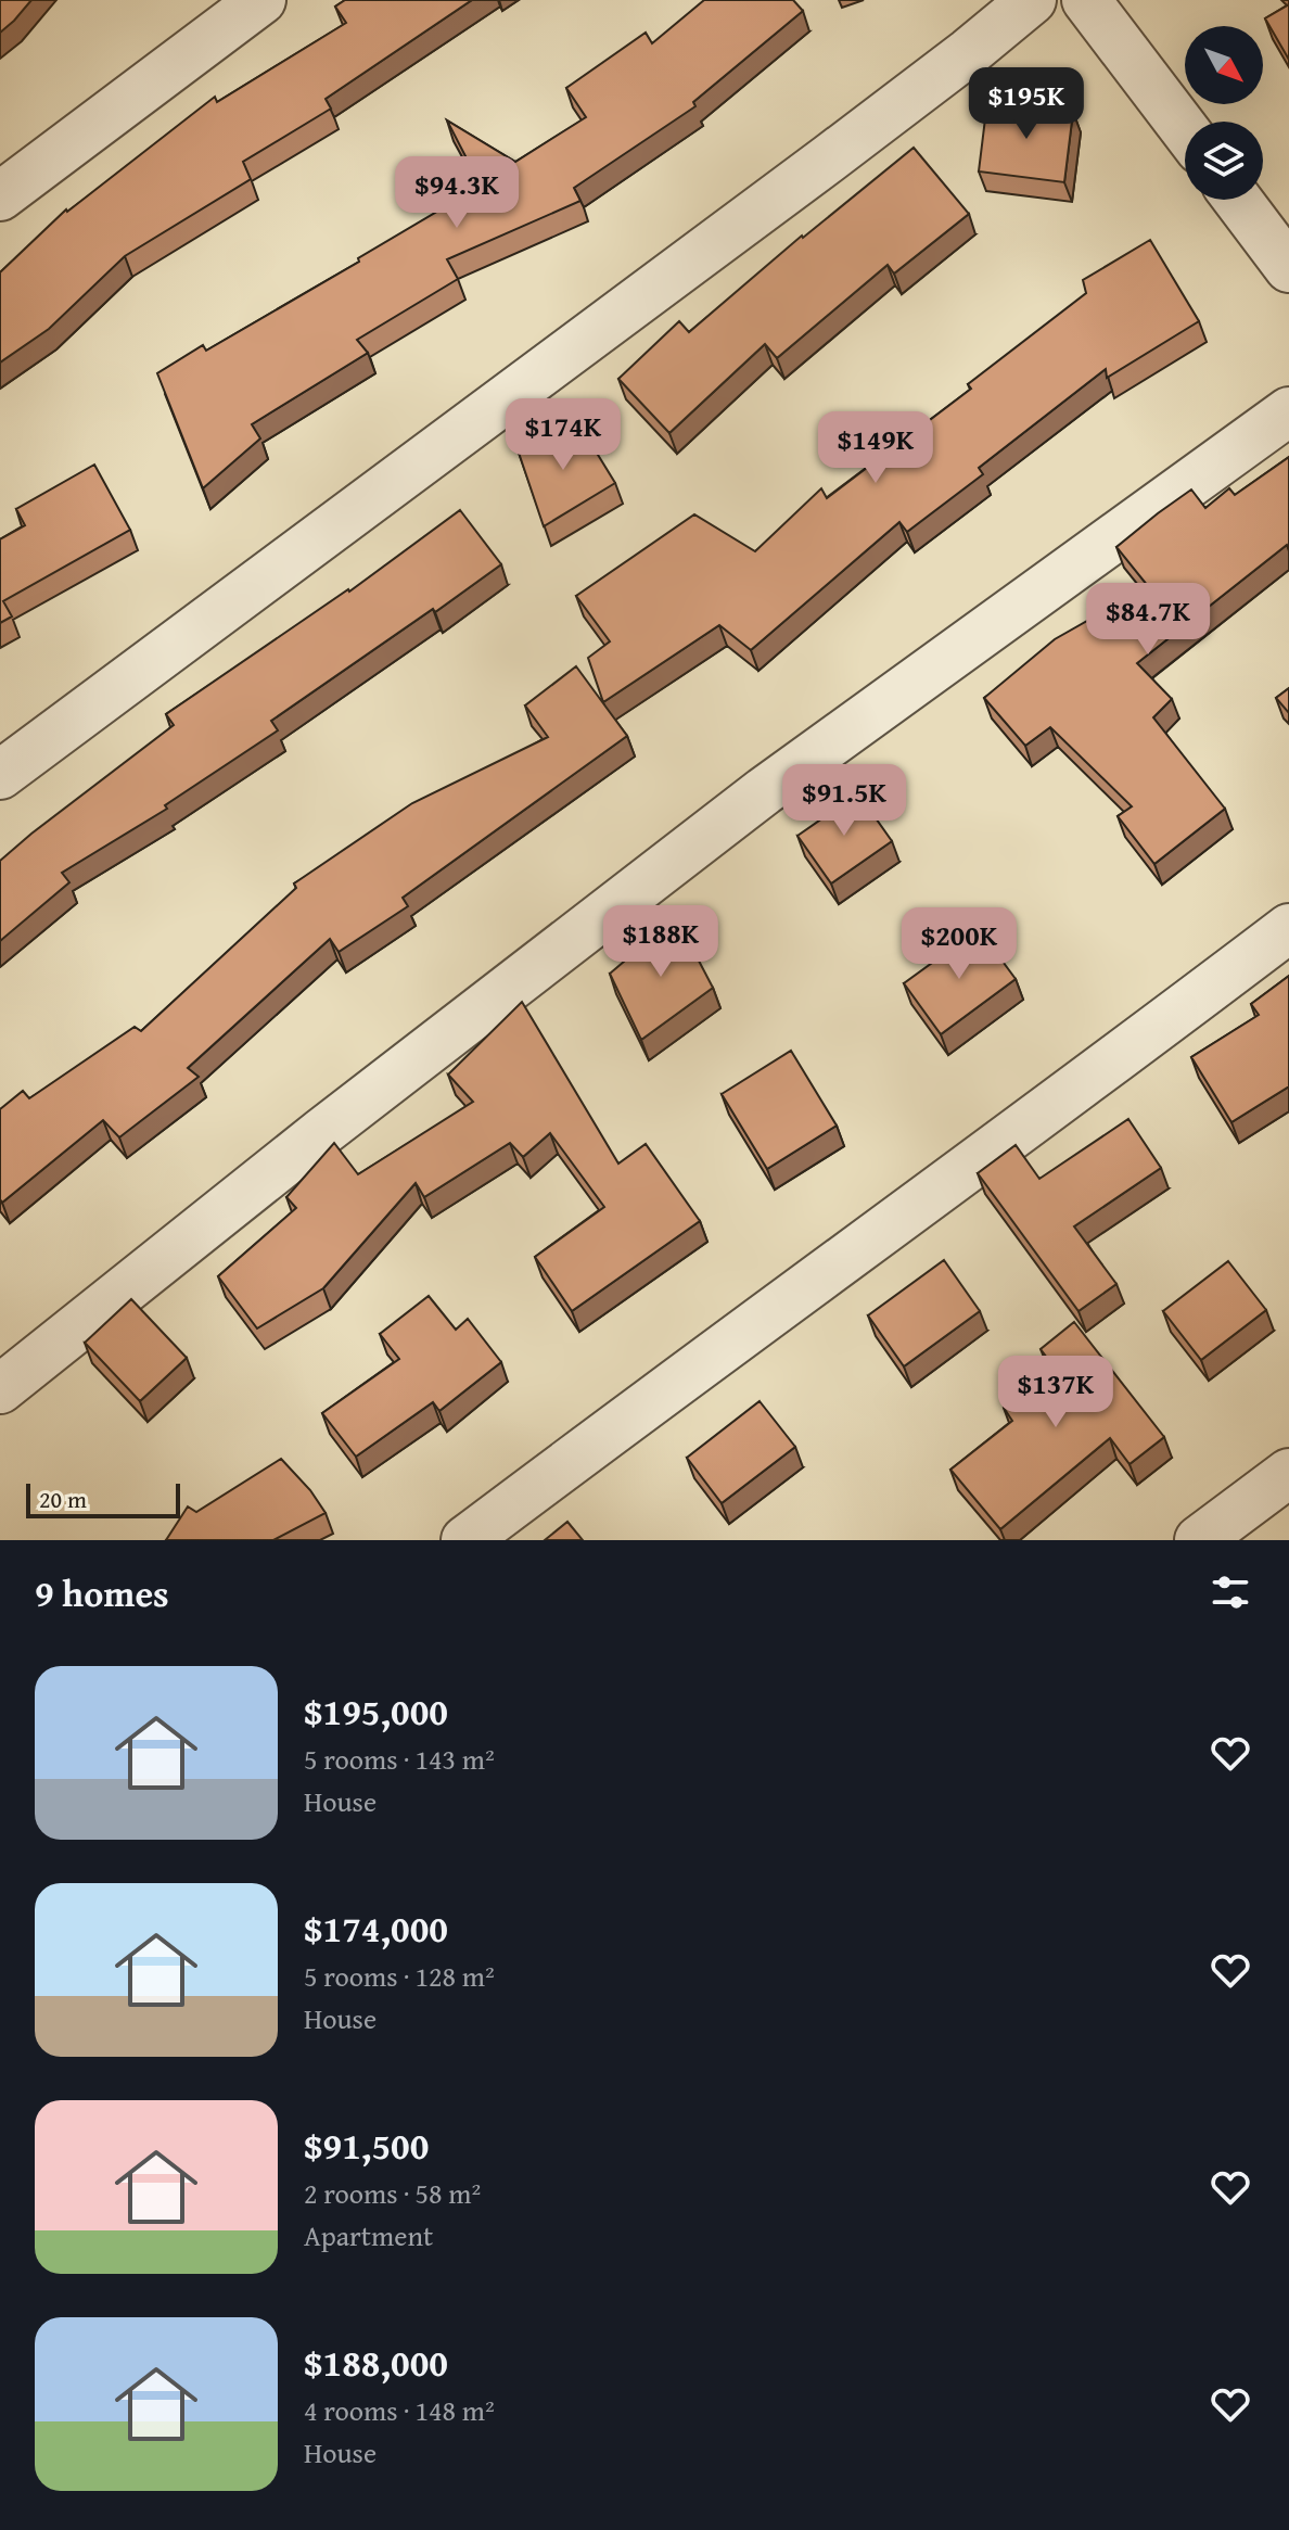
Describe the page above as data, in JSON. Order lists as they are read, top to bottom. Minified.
{"scale_bar":"20 m","north":"bottom right","page":{"price":["$195K","$94.3K","$174K","$149K","$84.7K","$91.5K","$188K","$200K","$137K"],"scale":"20 m","heading":"9 homes","list":[{"name":"$195,000","note":"5 rooms · 143 m² · House"},{"name":"$174,000","note":"5 rooms · 128 m² · House"},{"name":"$91,500","note":"2 rooms · 58 m² · Apartment"},{"name":"$188,000","note":"4 rooms · 148 m² · House"}]}}
